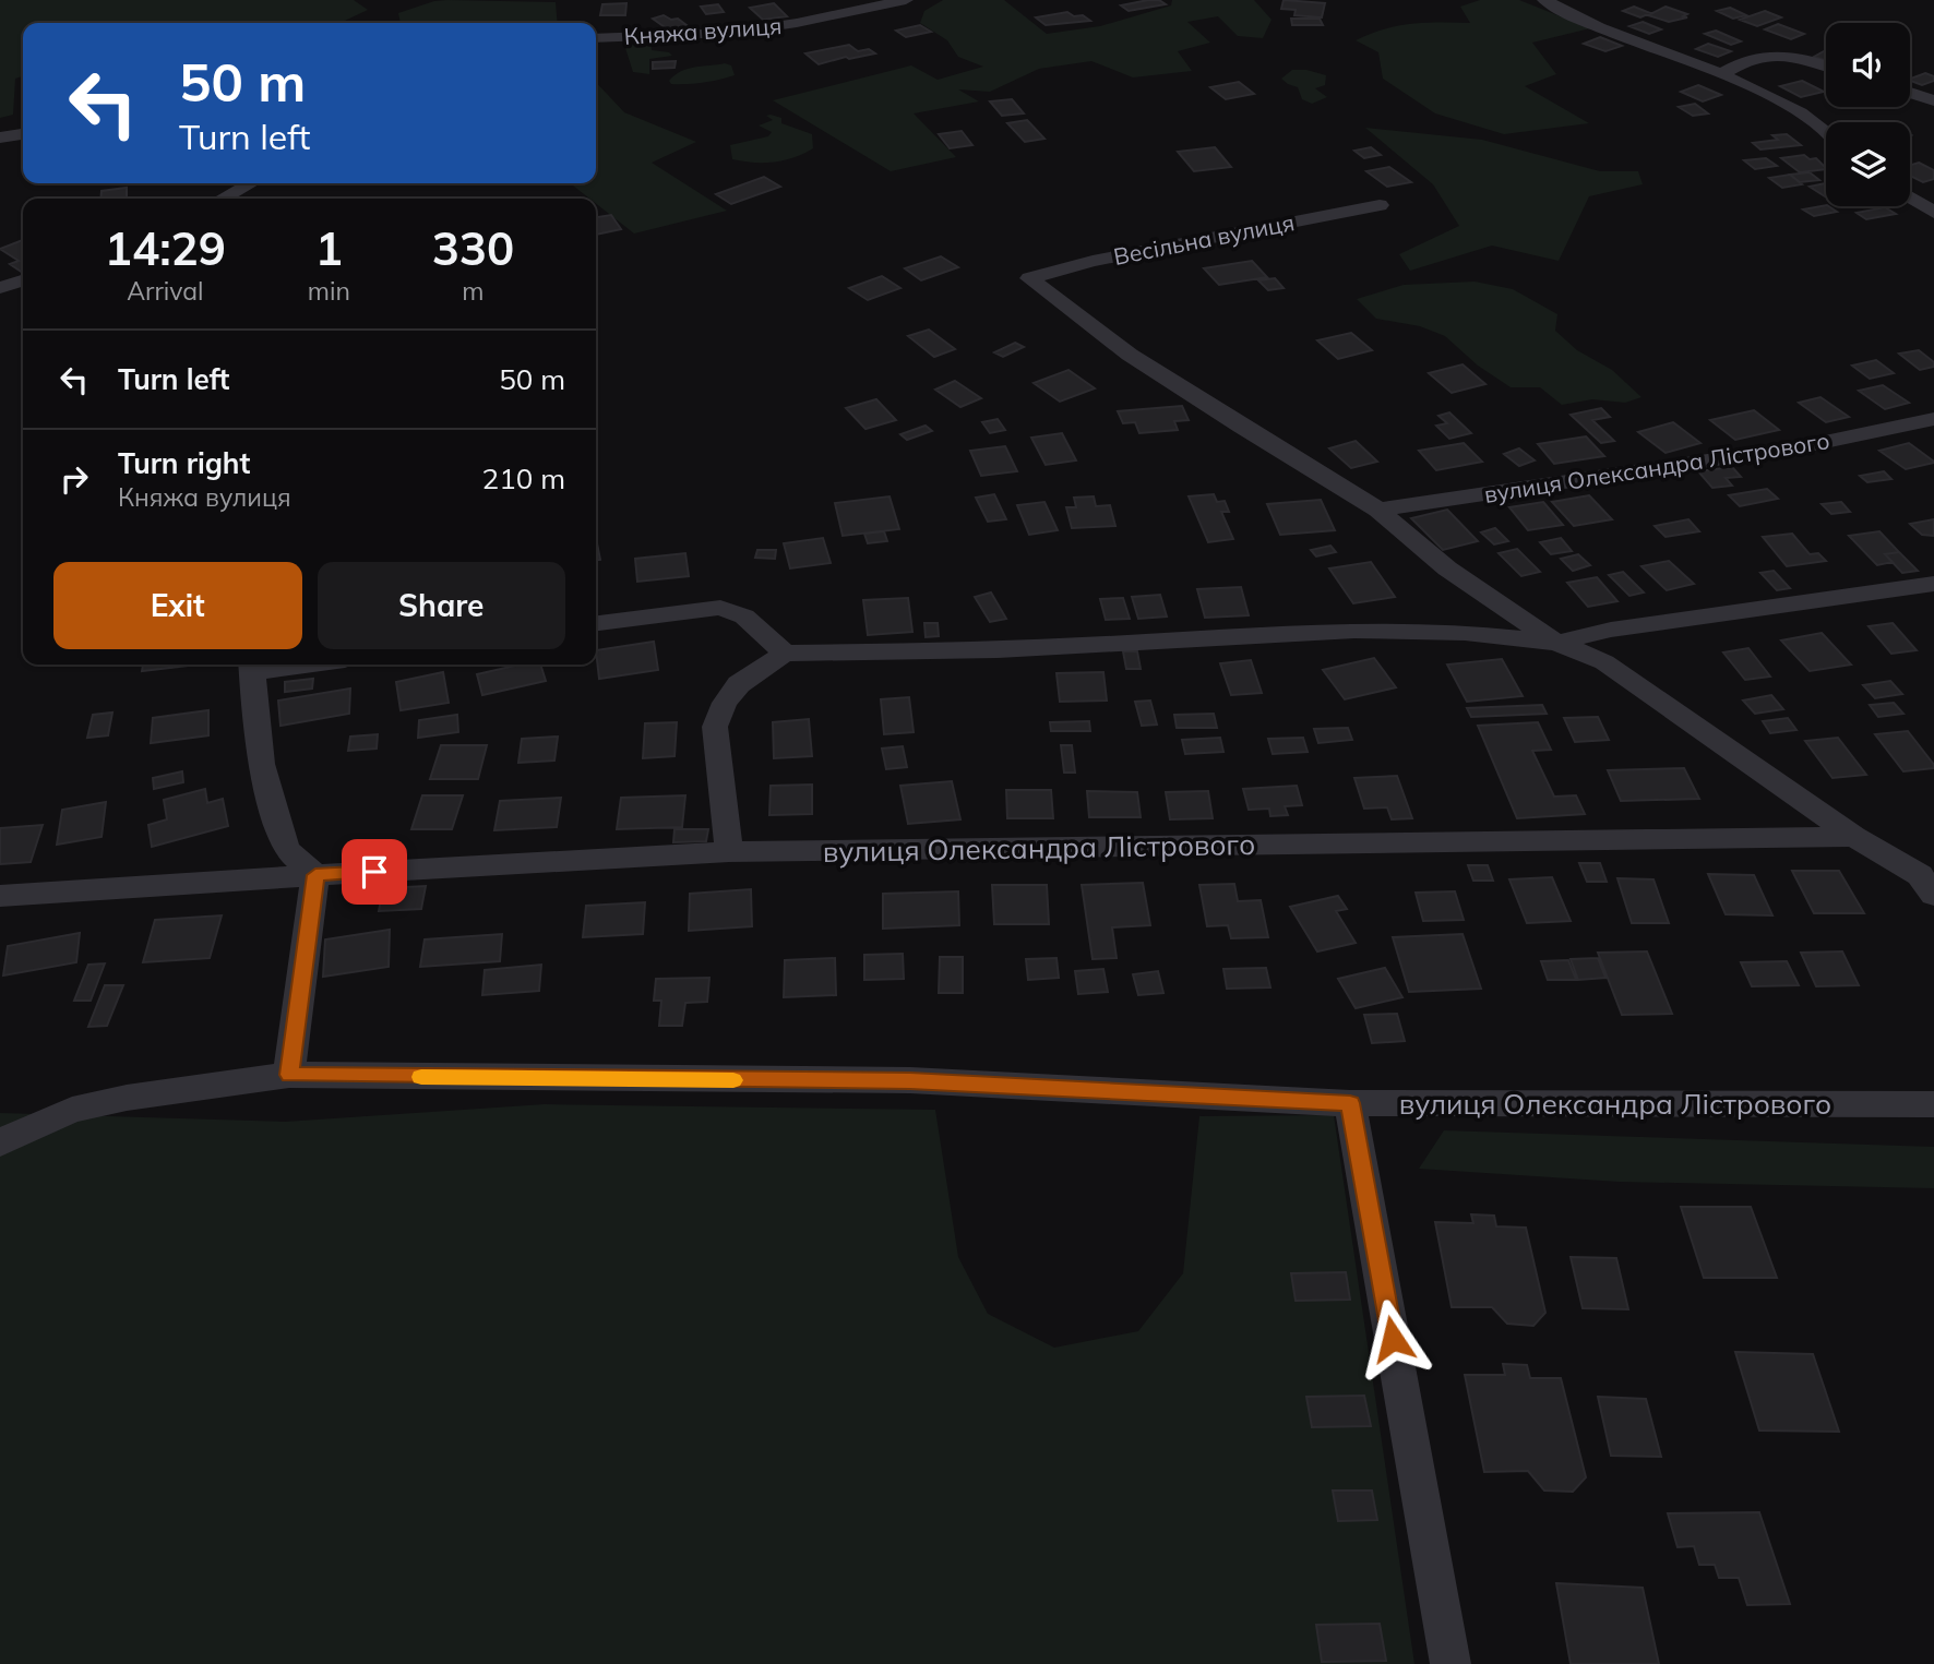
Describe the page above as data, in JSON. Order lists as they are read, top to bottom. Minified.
{"streets":{"street":["Княжа вулиця","Весільна вулиця","вулиця Олександра Лістрового"]},"crossings":[["Весільна вулиця","вулиця Олександра Лістрового"]],"page":{"turn":["50 m","Turn left"],"eta":["14:29","Arrival","1","min","330","m"],"list":[{"name":"Turn left","value":"50 m"},{"name":"Turn right","note":"Княжа вулиця","value":"210 m"}],"buttons":["Exit","Share"]}}
